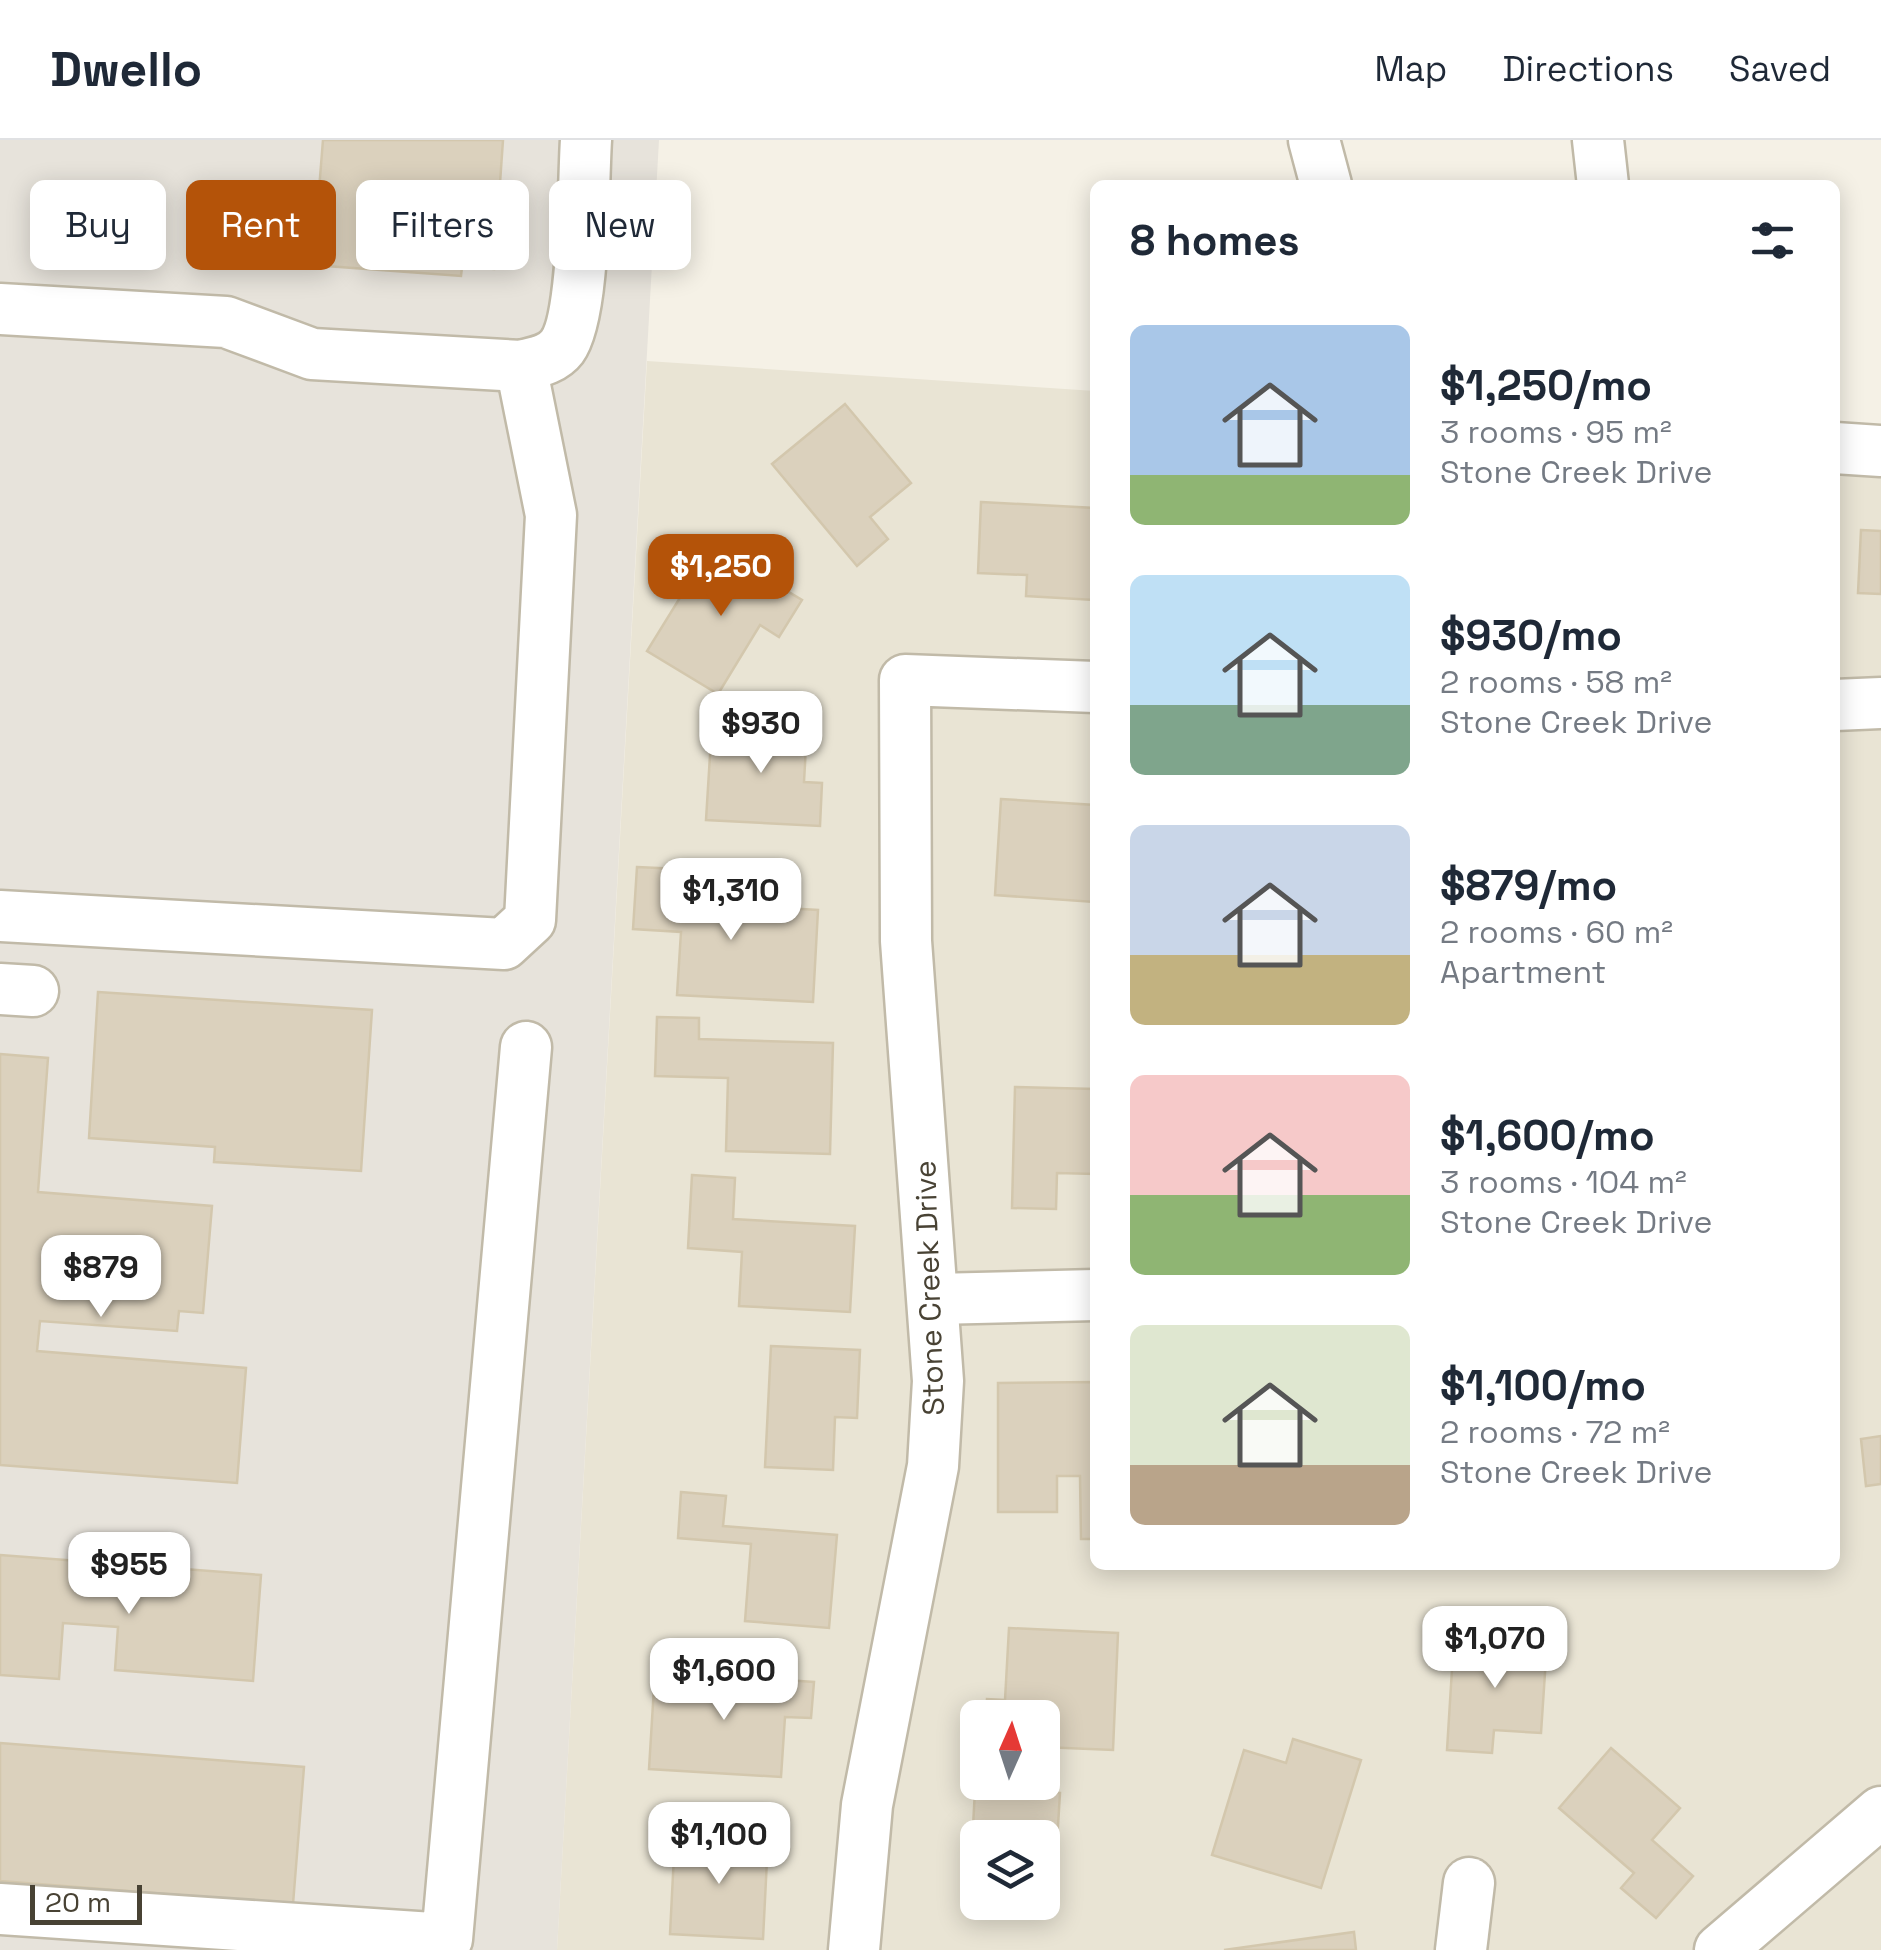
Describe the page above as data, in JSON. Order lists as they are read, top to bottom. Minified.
{"streets":{"street":["Stone Creek Drive"]},"scale_bar":"20 m","north":"top","page":{"header":"Dwello","nav":["Map","Directions","Saved"],"chip":["Buy","Rent","Filters","New"],"heading":"8 homes","list":[{"name":"$1,250/mo","note":"3 rooms · 95 m² · Stone Creek Drive"},{"name":"$930/mo","note":"2 rooms · 58 m² · Stone Creek Drive"},{"name":"$879/mo","note":"2 rooms · 60 m² · Apartment"},{"name":"$1,600/mo","note":"3 rooms · 104 m² · Stone Creek Drive"},{"name":"$1,100/mo","note":"2 rooms · 72 m² · Stone Creek Drive"}],"price":["$1,250","$930","$1,310","$879","$955","$1,070","$1,600","$1,100"],"scale":"20 m"}}
